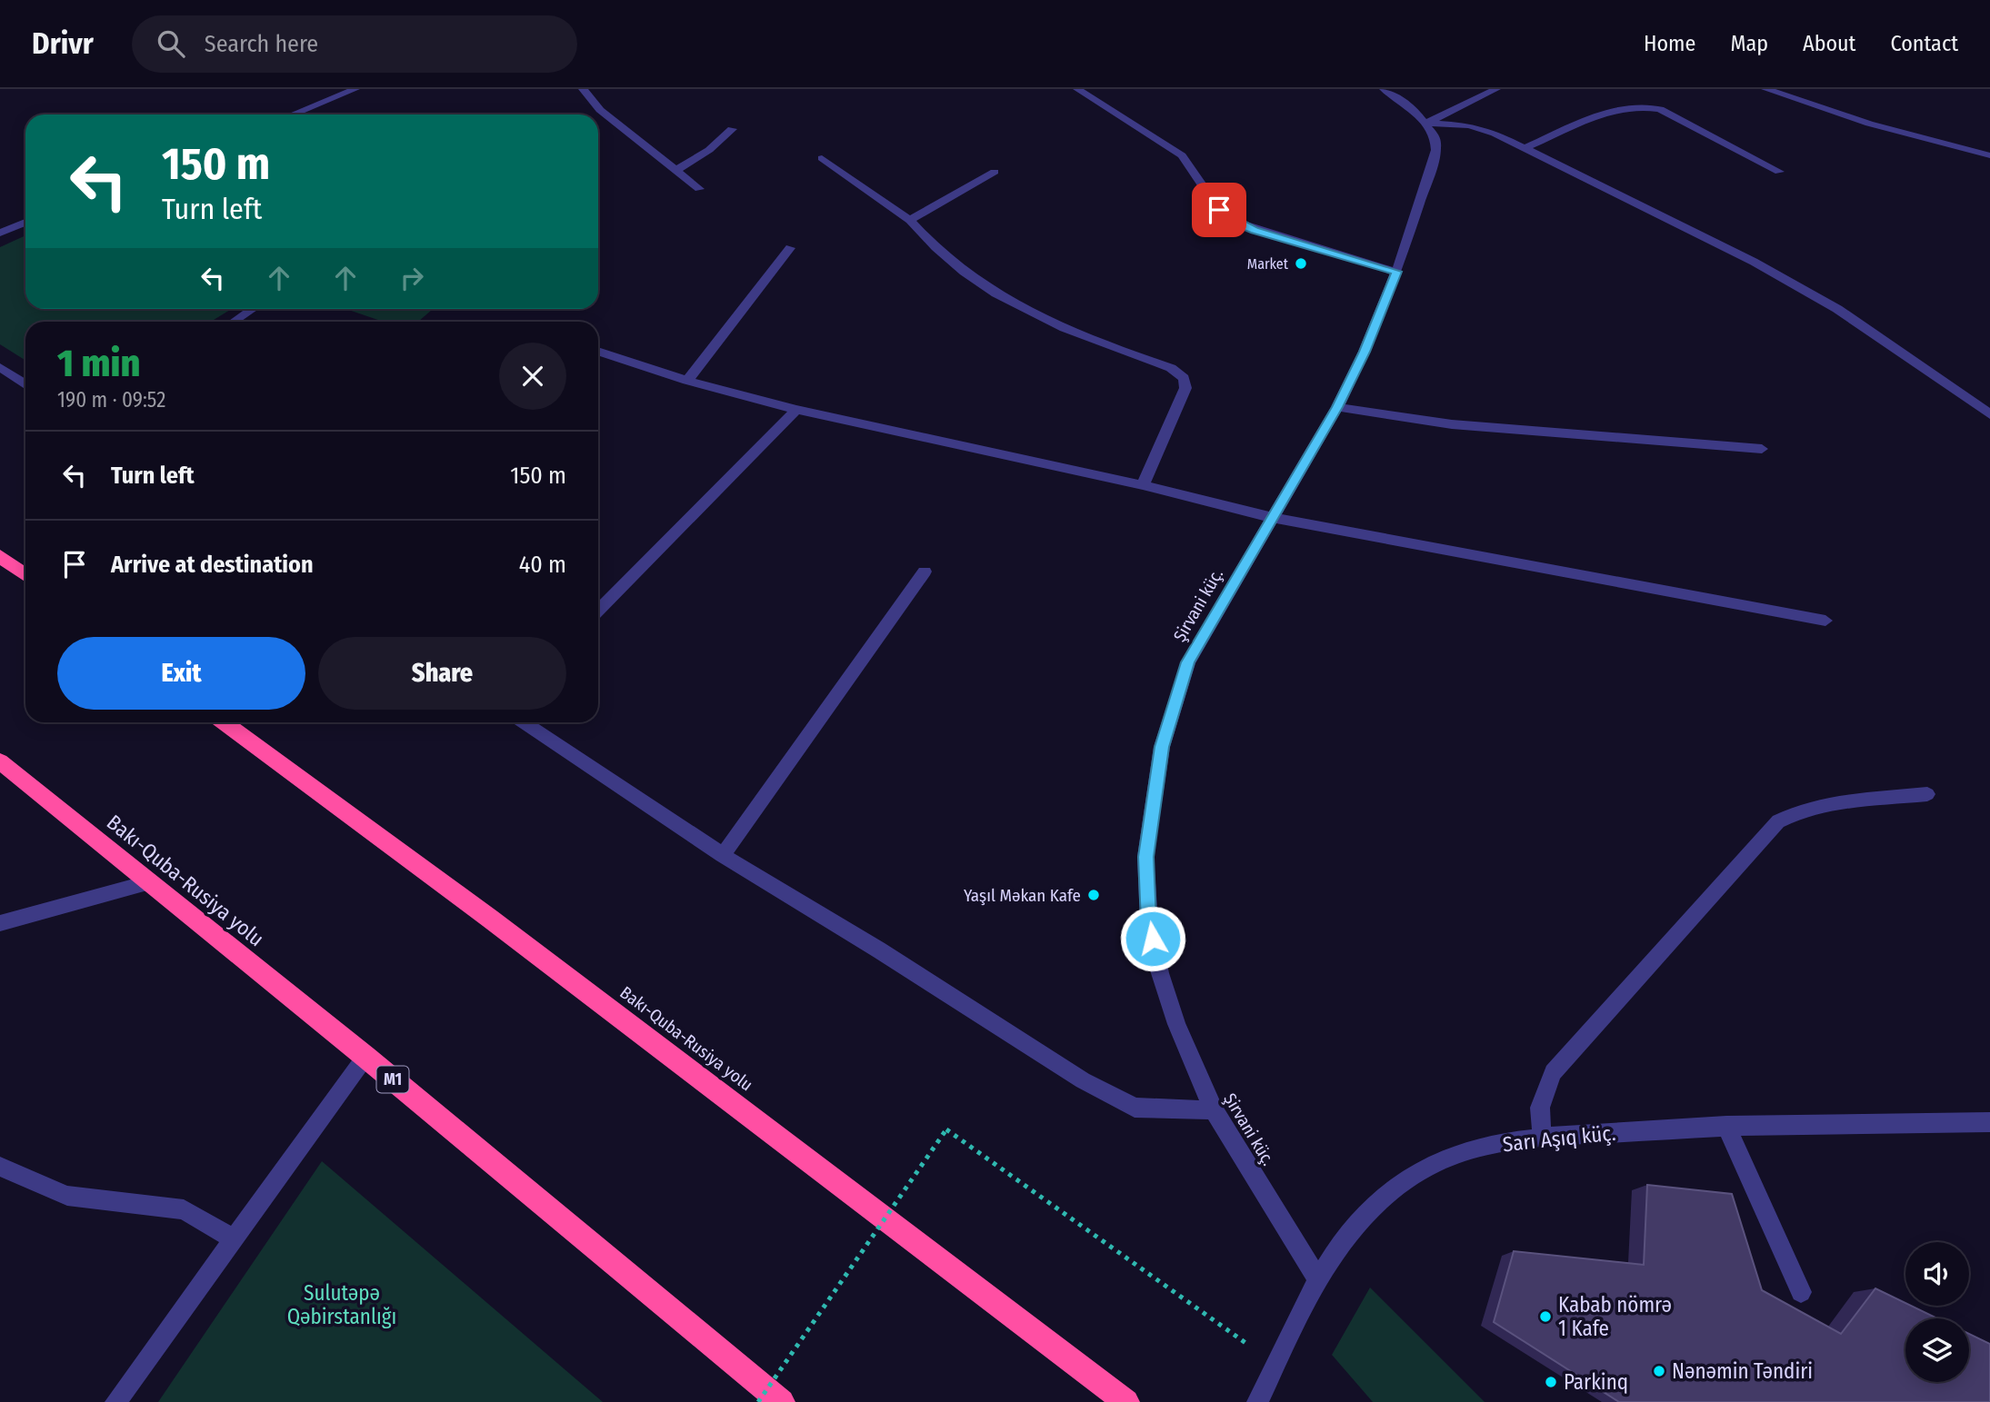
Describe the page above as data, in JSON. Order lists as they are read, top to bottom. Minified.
{"streets":{"highway":["Bakı-Quba-Rusiya yolu","M1"],"street":["Şirvani küç.","Sarı Aşıq küç."]},"crossings":[["Şirvani küç.","Sarı Aşıq küç."]],"parks":["Sulutəpə Qəbirstanlığı"],"places":["Market","Yaşıl Məkan Kafe","Kabab nömrə 1 Kafe","Nənəmin Təndiri","Parkinq"],"page":{"header":"Drivr","search":"Search here","nav":["Home","Map","About","Contact"],"turn":["150 m","Turn left"],"heading":["1 min","190 m · 09:52"],"list":[{"name":"Turn left","value":"150 m"},{"name":"Arrive at destination","value":"40 m"}],"buttons":["Exit","Share"]}}
